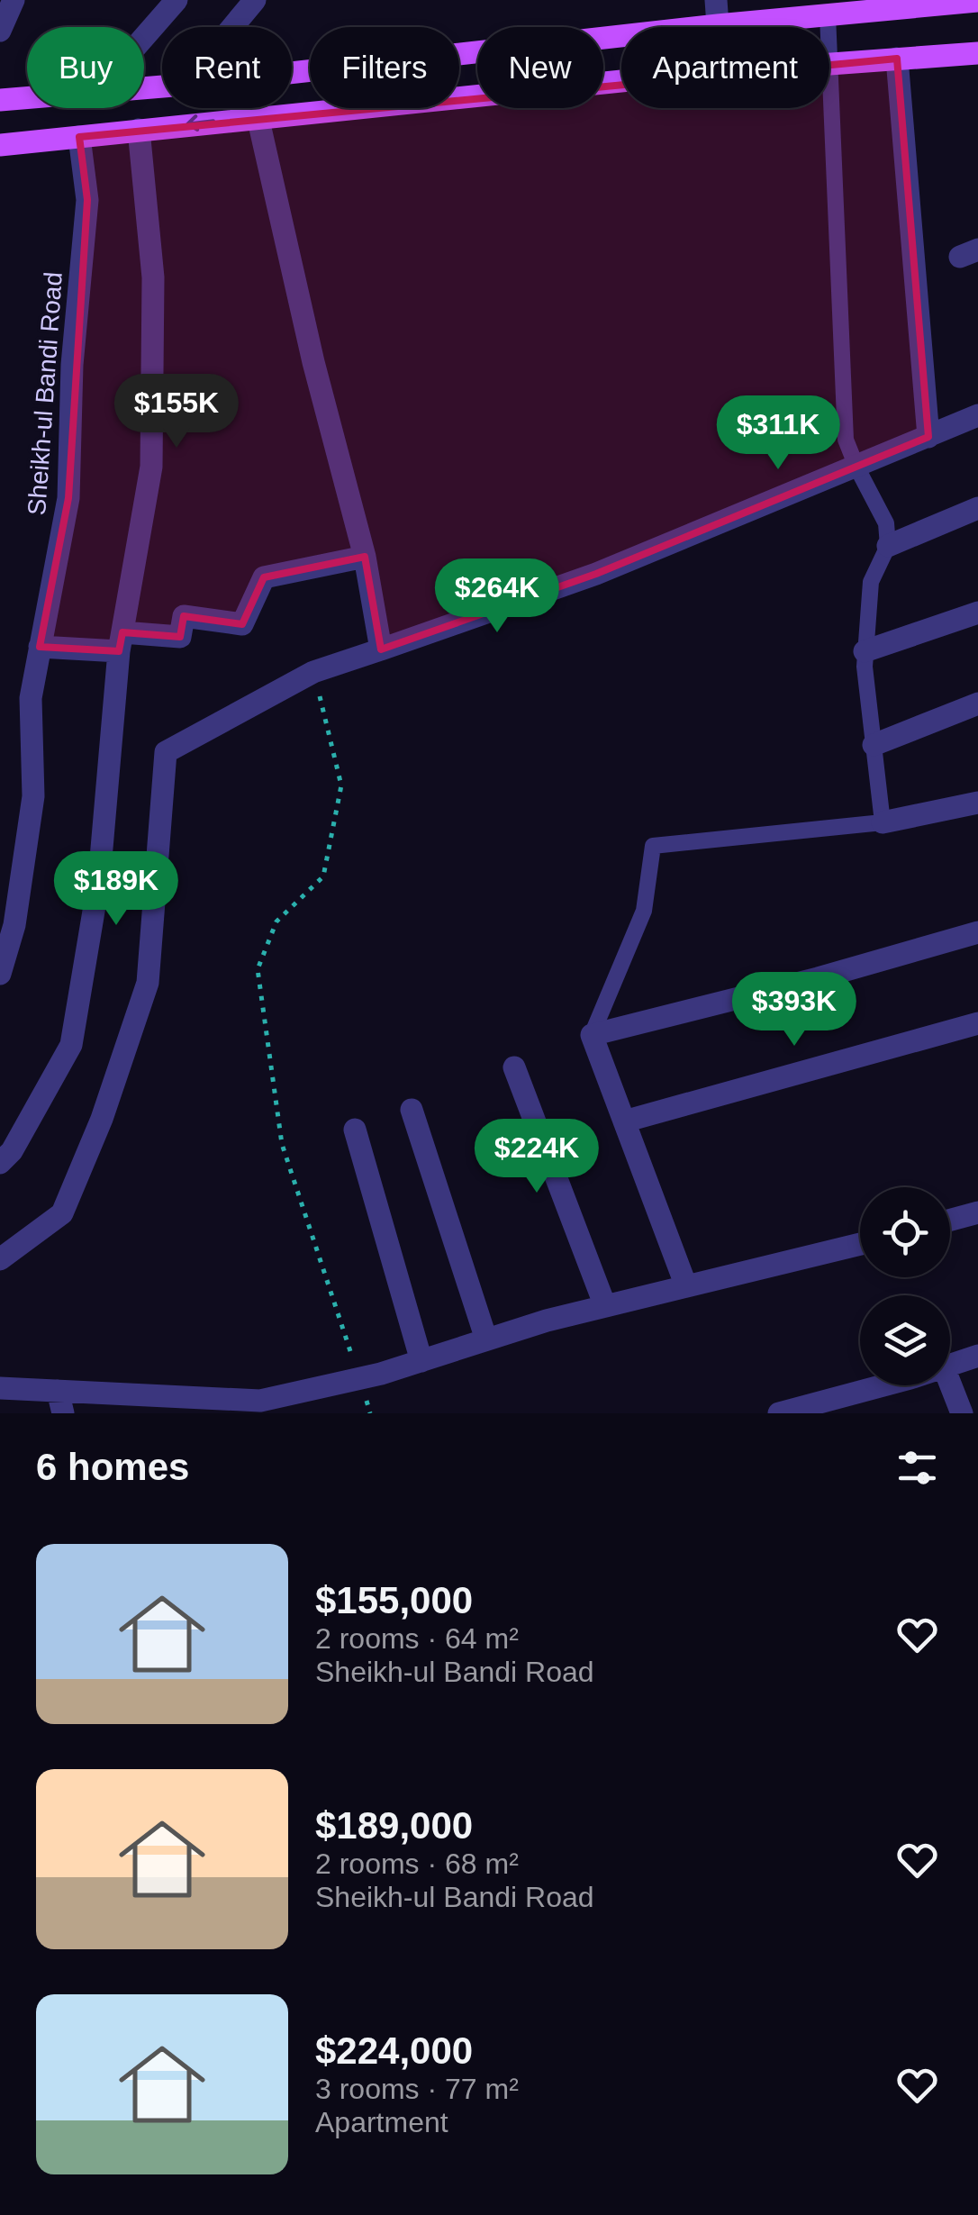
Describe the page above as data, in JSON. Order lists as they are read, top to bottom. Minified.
{"streets":{"street":["Sheikh-ul Bandi Road"]},"page":{"chip":["Buy","Rent","Filters","New","Apartment"],"price":["$155K","$311K","$264K","$189K","$393K","$224K"],"heading":"6 homes","list":[{"name":"$155,000","note":"2 rooms · 64 m² · Sheikh-ul Bandi Road"},{"name":"$189,000","note":"2 rooms · 68 m² · Sheikh-ul Bandi Road"},{"name":"$224,000","note":"3 rooms · 77 m² · Apartment"}]}}
